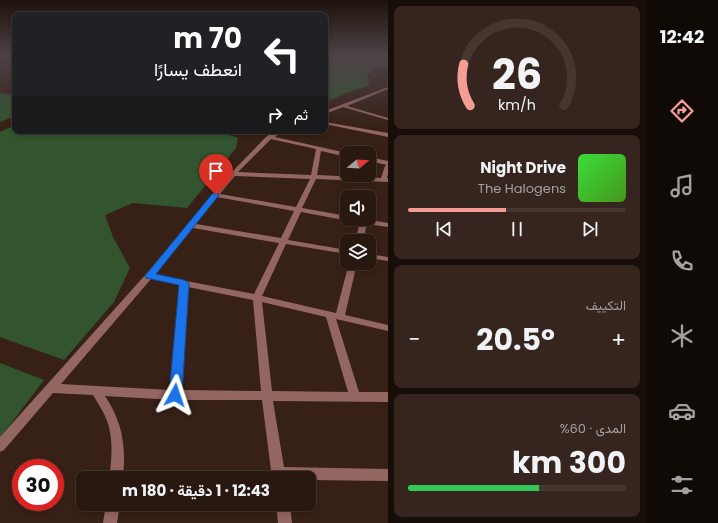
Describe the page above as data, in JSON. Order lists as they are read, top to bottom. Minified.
{"north":"right","page":{"tabs":"12:42","turn":["70 m","انعطف يسارًا"],"then":"ثم","song":["Night Drive","The Halogens"],"tile":["التكييف",["المدى · 60%","300 km"]],"heat":["−","20.5°","+"],"limit":"30","trip":"12:43 · 1 دقيقة · 180 m","gauge":["26","km/h"]}}
